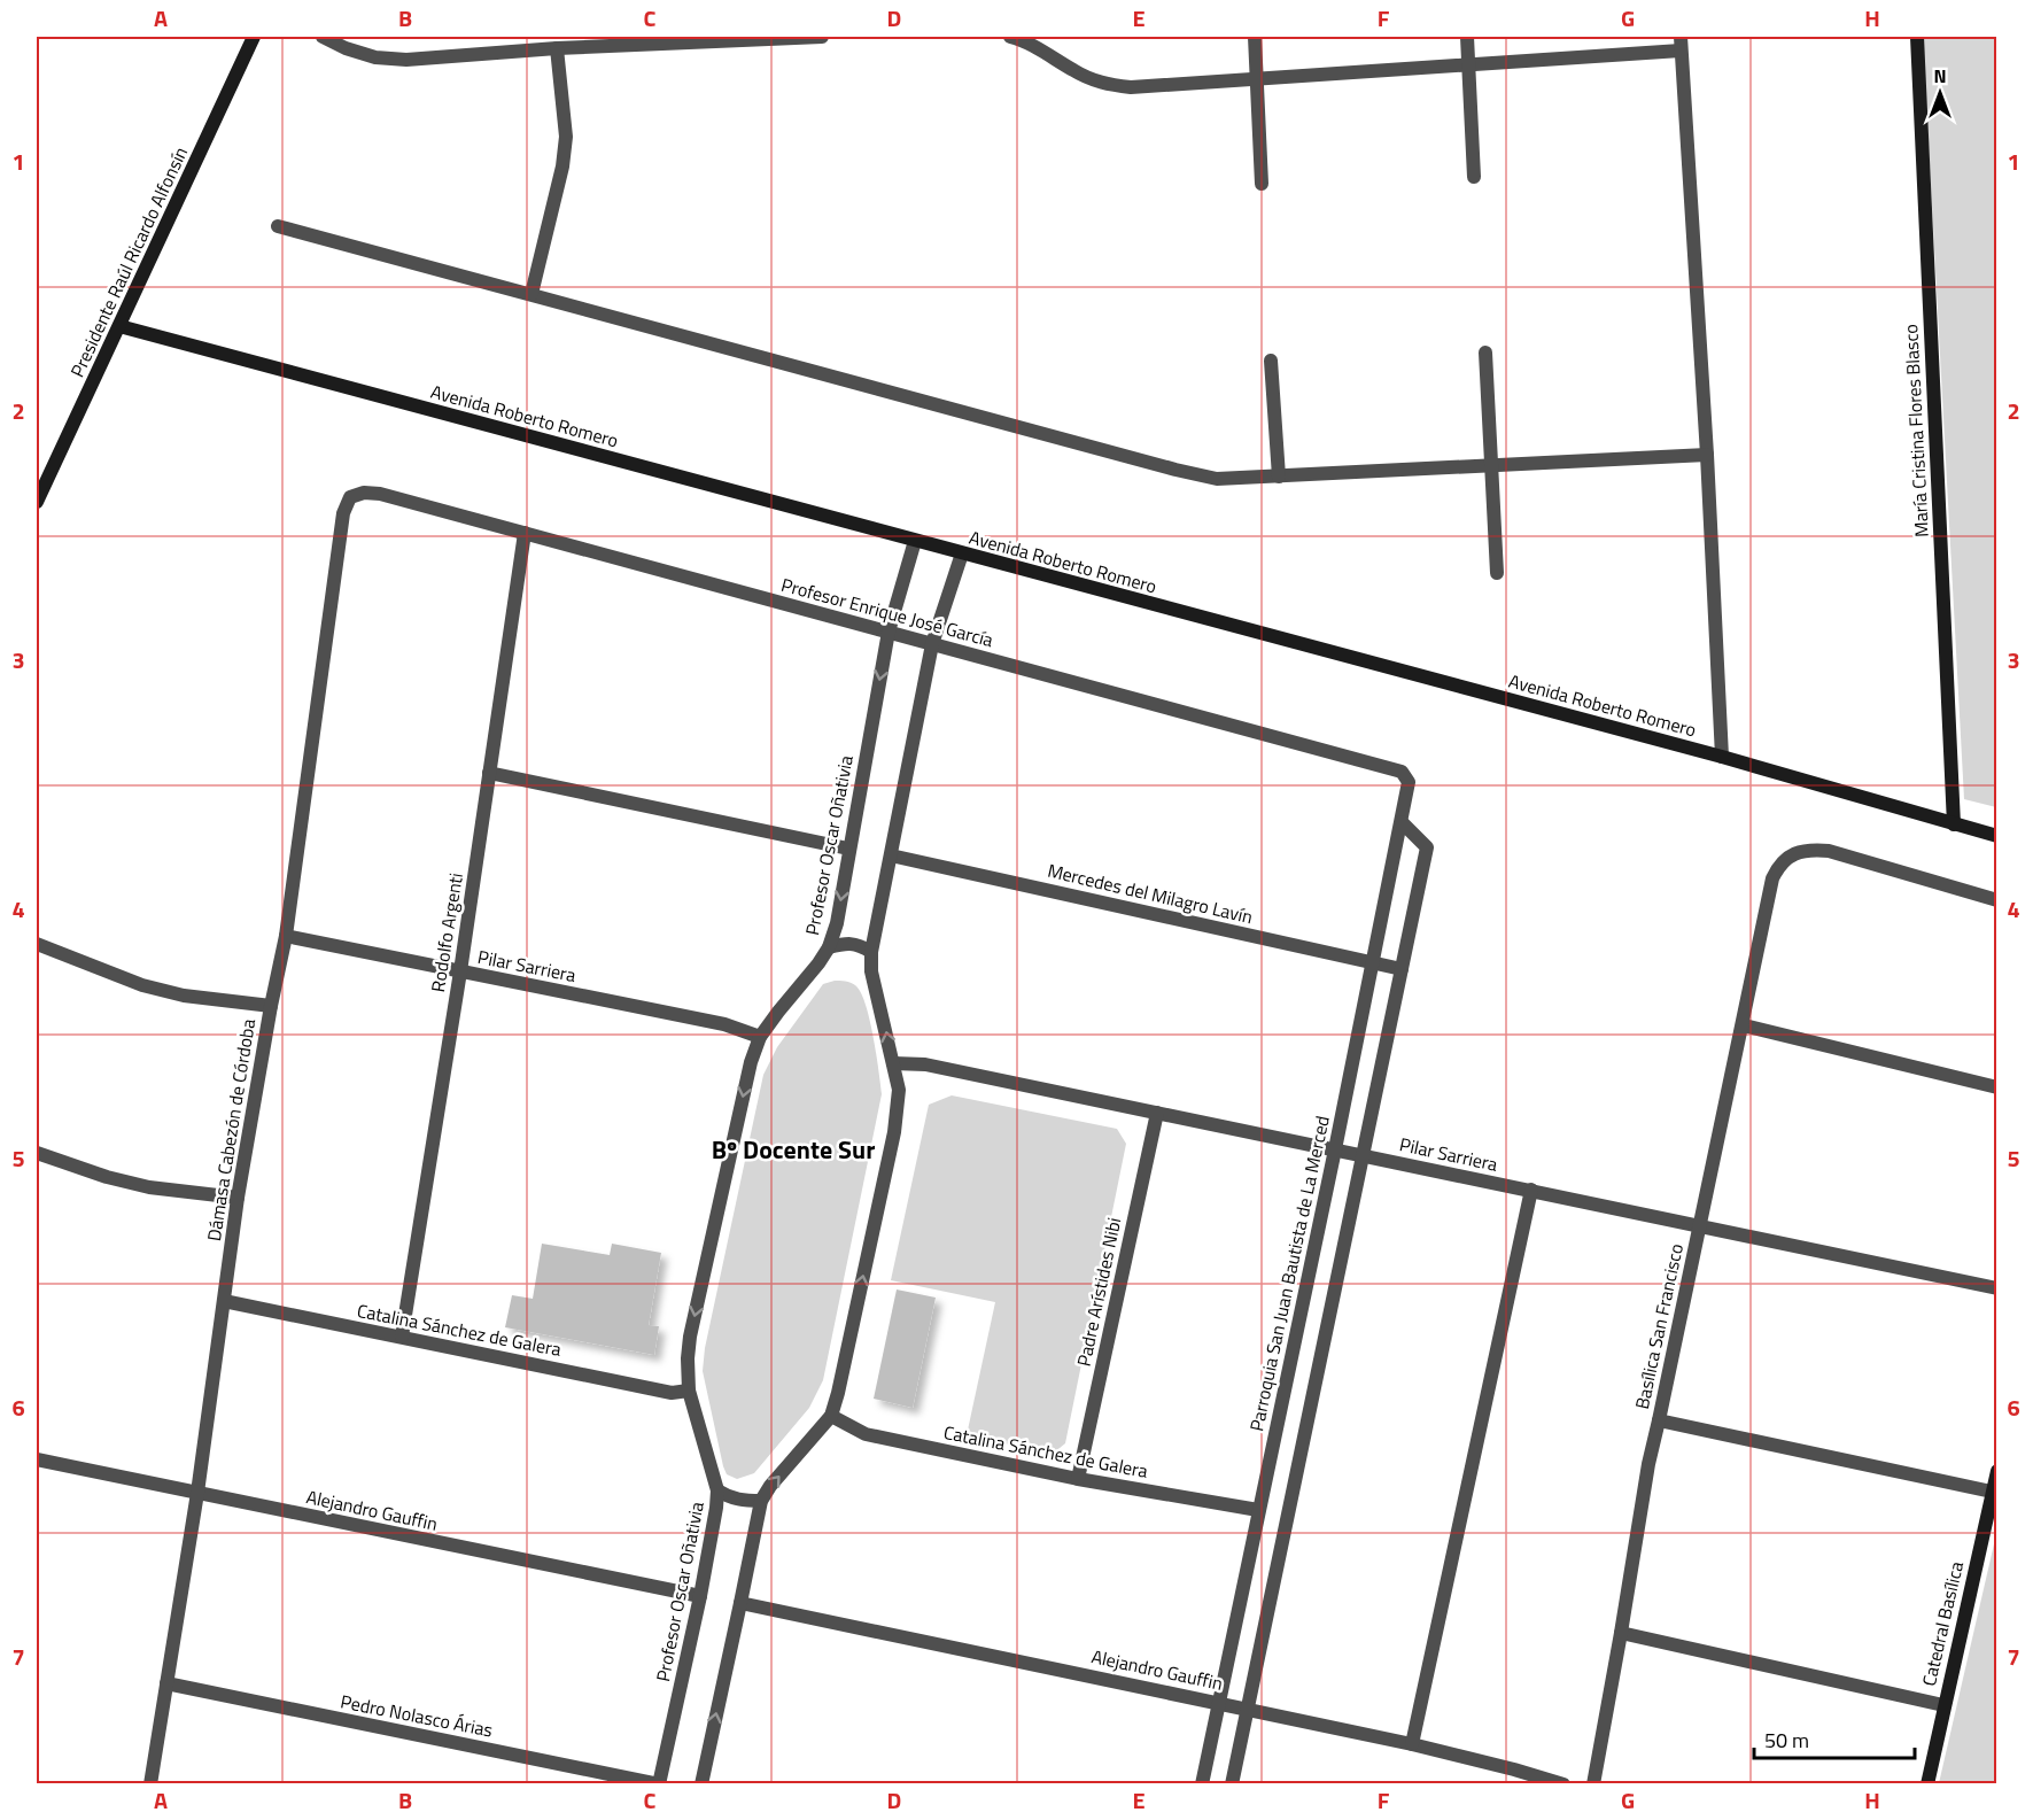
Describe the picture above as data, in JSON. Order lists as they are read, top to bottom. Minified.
{"streets":{"main road":["Presidente Raúl Ricardo Alfonsín","Avenida Roberto Romero","María Cristina Flores Blasco","Catedral Basílica"],"street":["Profesor Enrique José García","Profesor Oscar Oñativia","Mercedes del Milagro Lavín","Rodolfo Argenti","Pilar Sarriera","Dámasa Cabezón de Córdoba","Parroquia San Juan Bautista de La Merced","Padre Arístides Nibi","Basílica San Francisco","Catalina Sánchez de Galera","Alejandro Gauffin","Pedro Nolasco Árias"]},"crossings":[["Presidente Raúl Ricardo Alfonsín","Avenida Roberto Romero"],["Avenida Roberto Romero","María Cristina Flores Blasco"],["Avenida Roberto Romero","Profesor Oscar Oñativia"],["Profesor Enrique José García","Profesor Oscar Oñativia"],["Profesor Enrique José García","Rodolfo Argenti"],["Profesor Enrique José García","Dámasa Cabezón de Córdoba"],["Profesor Enrique José García","Parroquia San Juan Bautista de La Merced"],["Profesor Oscar Oñativia","Pilar Sarriera"],["Profesor Oscar Oñativia","Catalina Sánchez de Galera"],["Profesor Oscar Oñativia","Alejandro Gauffin"],["Profesor Oscar Oñativia","Pedro Nolasco Árias"],["Mercedes del Milagro Lavín","Parroquia San Juan Bautista de La Merced"],["Rodolfo Argenti","Pilar Sarriera"],["Rodolfo Argenti","Catalina Sánchez de Galera"],["Pilar Sarriera","Dámasa Cabezón de Córdoba"],["Pilar Sarriera","Parroquia San Juan Bautista de La Merced"],["Pilar Sarriera","Padre Arístides Nibi"],["Pilar Sarriera","Basílica San Francisco"],["Dámasa Cabezón de Córdoba","Catalina Sánchez de Galera"],["Dámasa Cabezón de Córdoba","Alejandro Gauffin"],["Dámasa Cabezón de Córdoba","Pedro Nolasco Árias"],["Parroquia San Juan Bautista de La Merced","Catalina Sánchez de Galera"],["Parroquia San Juan Bautista de La Merced","Alejandro Gauffin"],["Padre Arístides Nibi","Catalina Sánchez de Galera"]],"districts":["Bº Docente Sur"],"scale_bar":"50 m","north":"top","grid":{"columns":["A","B","C","D","E","F","G","H"],"rows":["1","2","3","4","5","6","7"]}}
